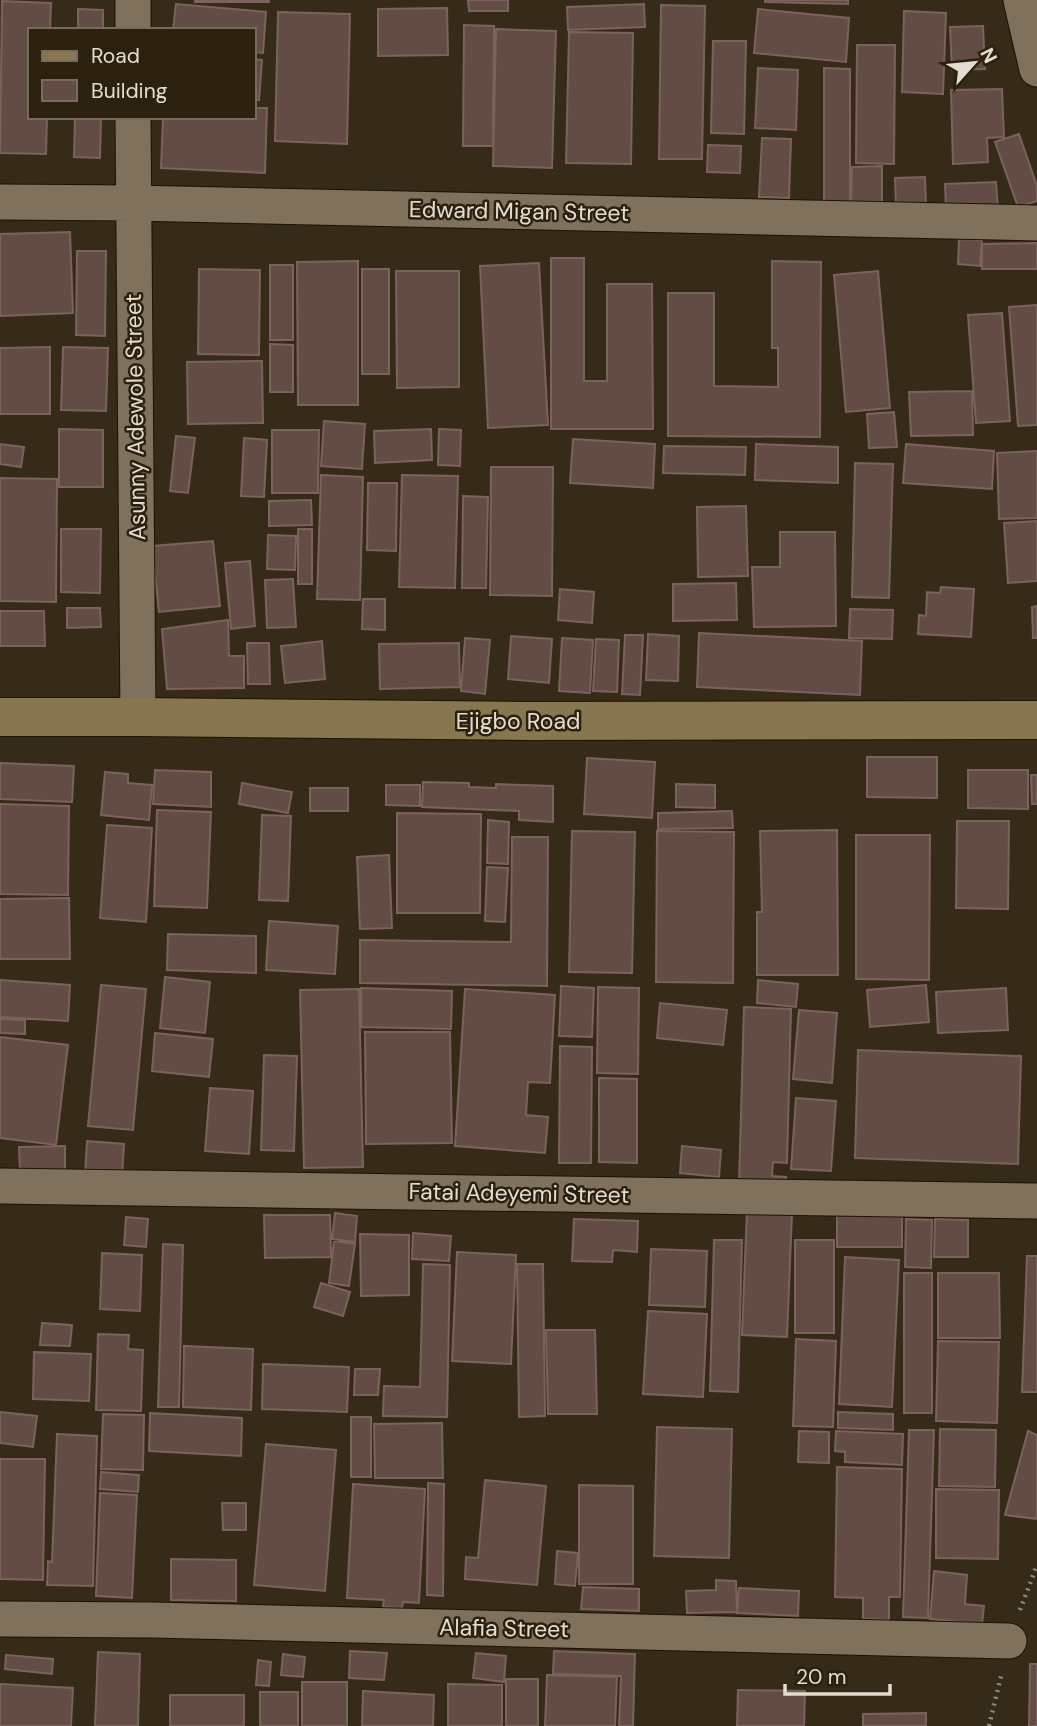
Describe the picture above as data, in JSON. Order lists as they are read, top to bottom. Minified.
{"streets":{"street":["Edward Migan Street","Asunny Adewole Street","Ejigbo Road","Fatai Adeyemi Street","Alafia Street"]},"crossings":[["Edward Migan Street","Asunny Adewole Street"],["Asunny Adewole Street","Ejigbo Road"]],"legend":["Road","Building"],"scale_bar":"20 m","north":"top right"}
